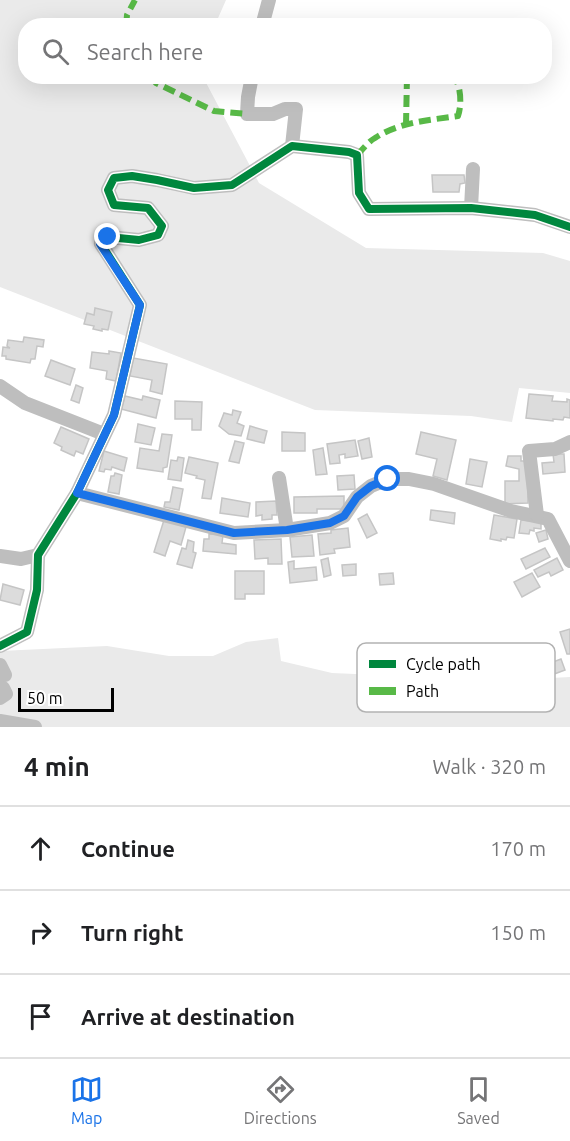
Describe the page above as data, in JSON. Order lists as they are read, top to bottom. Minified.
{"legend":["Cycle path","Path"],"scale_bar":"50 m","page":{"search":"Search here","scale":"50 m","heading":["4 min","Walk · 320 m"],"list":[["Continue","170 m"],["Turn right","150 m"],"Arrive at destination"],"nav":["Map","Directions","Saved"]}}
